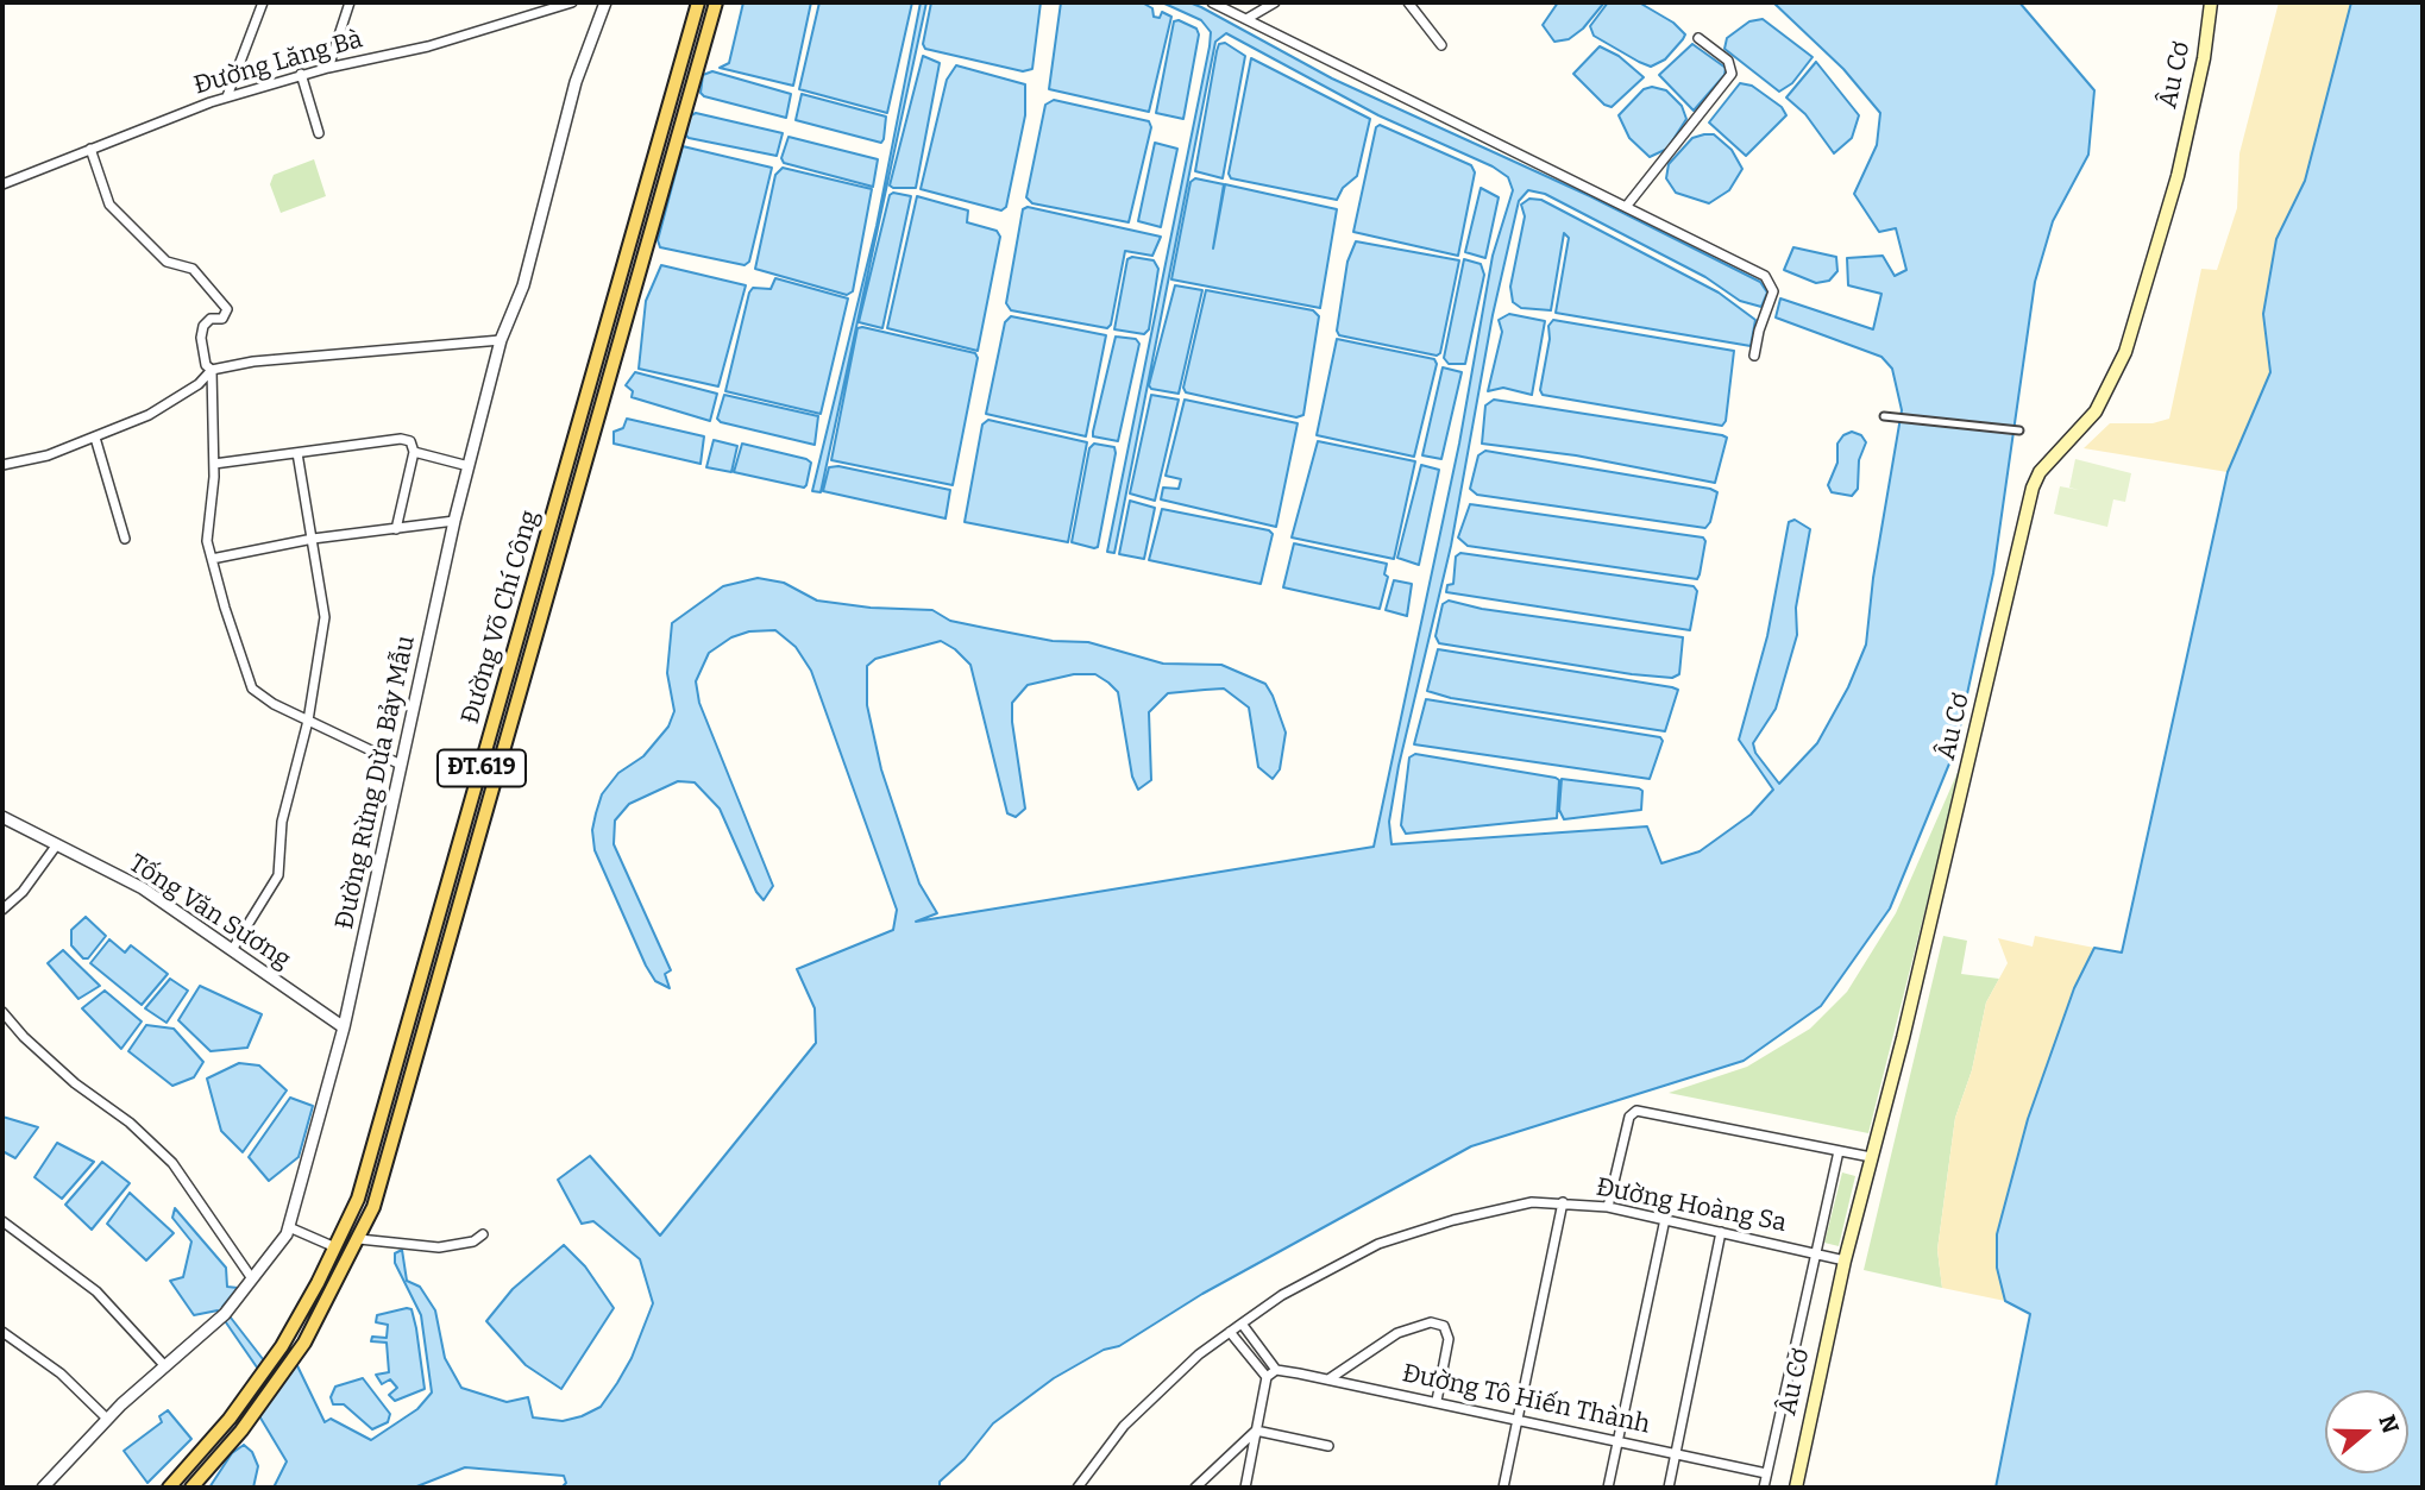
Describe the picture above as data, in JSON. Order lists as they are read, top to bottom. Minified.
{"streets":{"main road":["Âu Cơ","Đường Võ Chí Công","ĐT.619"],"street":["Đường Lăng Bà","Đường Rừng Dừa Bảy Mẫu","Tống Văn Sương","Đường Hoàng Sa","Đường Tô Hiến Thành"]},"crossings":[["Âu Cơ","Đường Hoàng Sa"],["Đường Rừng Dừa Bảy Mẫu","Tống Văn Sương"]],"north":"right"}
